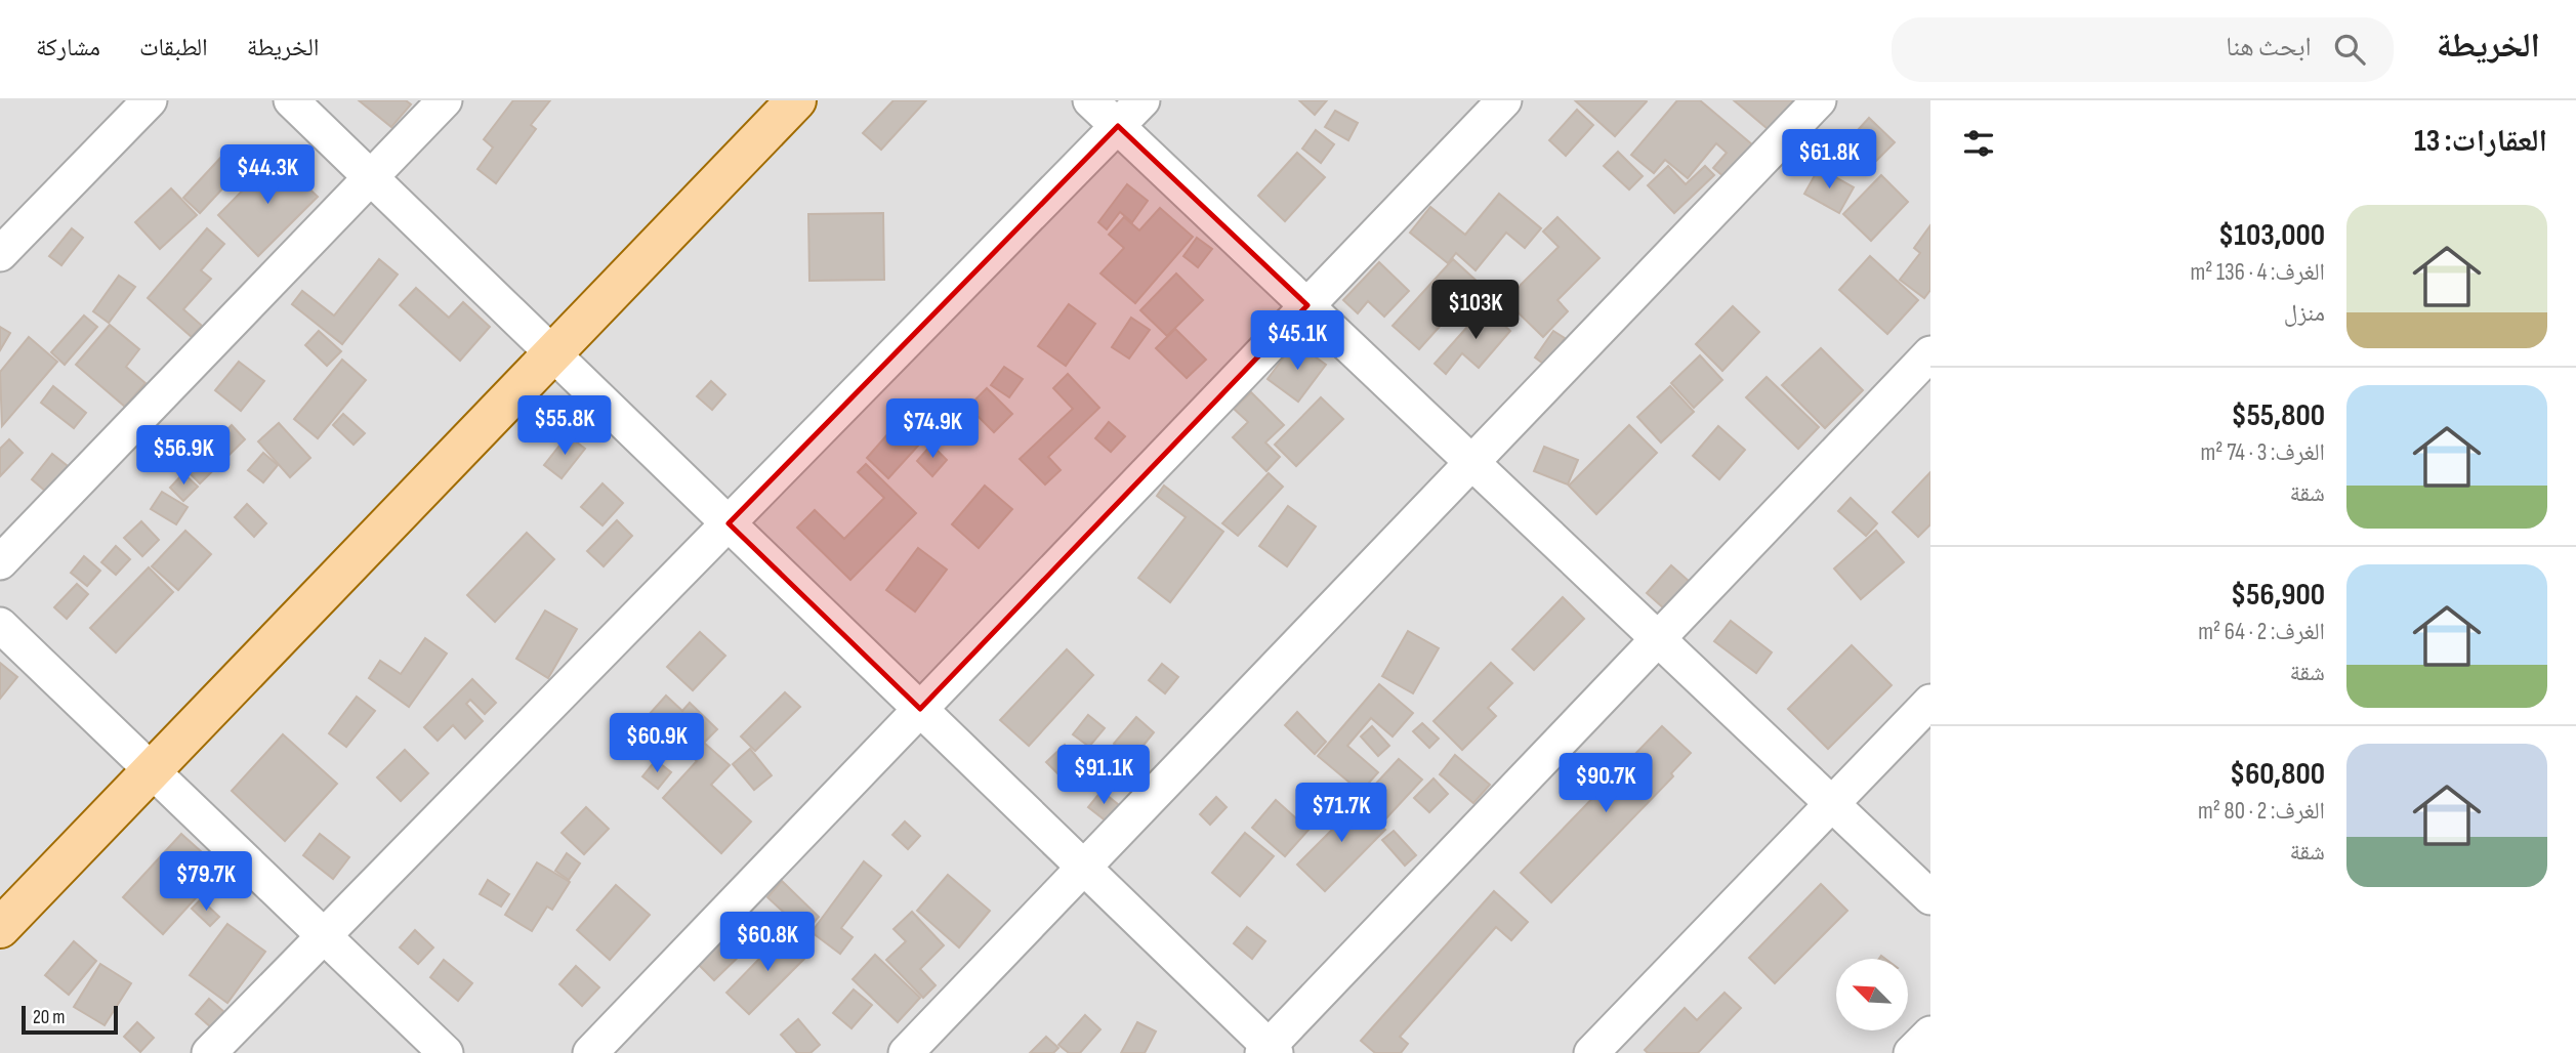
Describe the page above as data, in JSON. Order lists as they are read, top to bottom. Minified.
{"scale_bar":"20 m","north":"top left","page":{"header":"الخريطة","search":"ابحث هنا","nav":["الخريطة","الطبقات","مشاركة"],"heading":"العقارات: 13","price":["$61.8K","$44.3K","$103K","$45.1K","$55.8K","$74.9K","$56.9K","$60.9K","$91.1K","$90.7K","$71.7K","$79.7K","$60.8K"],"list":[{"name":"$103,000","note":"الغرف: 4 · 136 m² · منزل"},{"name":"$55,800","note":"الغرف: 3 · 74 m² · شقة"},{"name":"$56,900","note":"الغرف: 2 · 64 m² · شقة"},{"name":"$60,800","note":"الغرف: 2 · 80 m² · شقة"}],"scale":"20 m"}}
